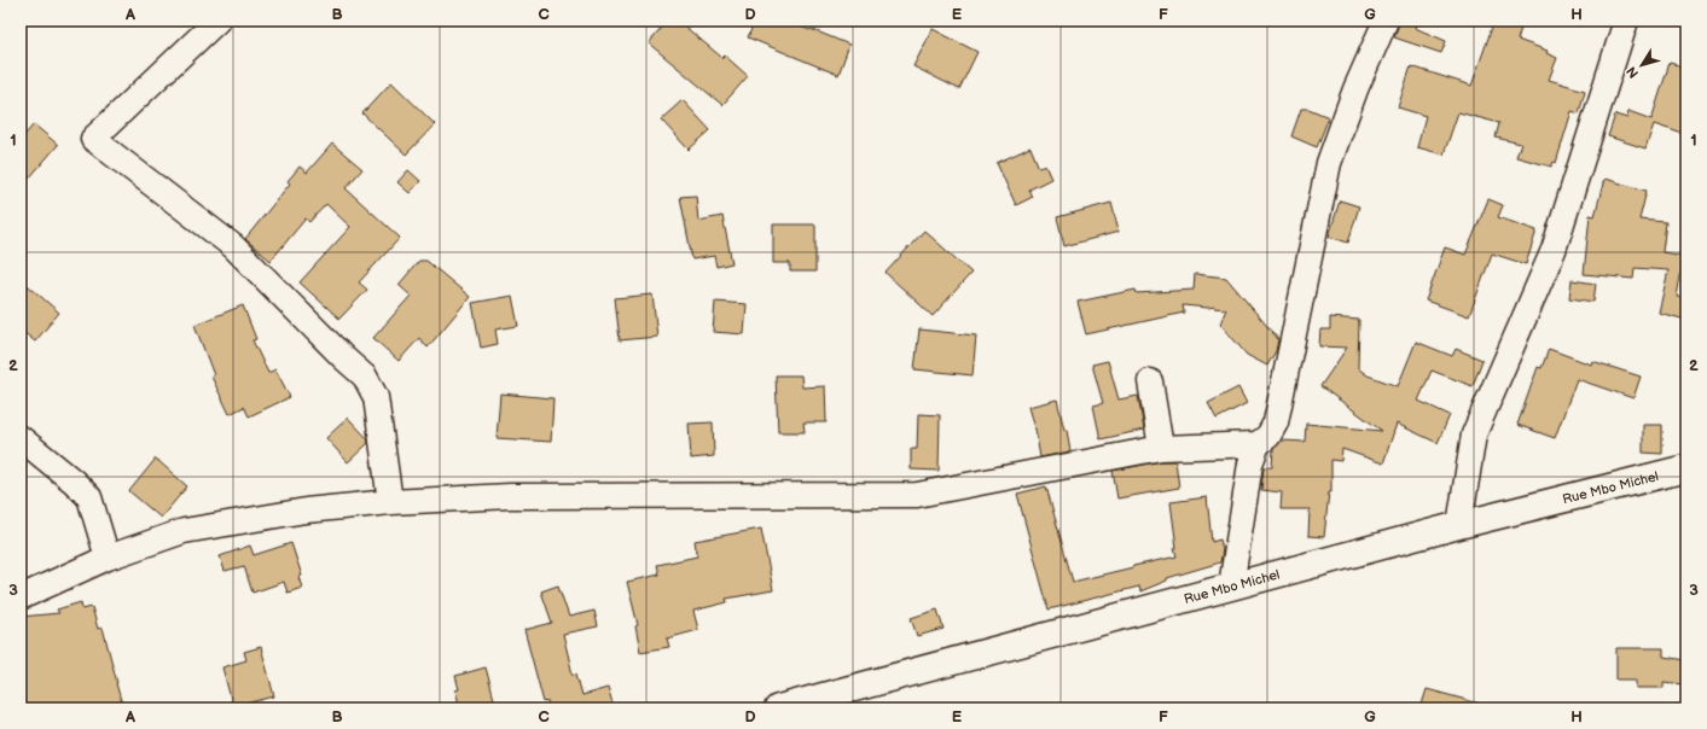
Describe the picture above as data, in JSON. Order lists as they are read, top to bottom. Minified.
{"streets":{"street":["Rue Mbo Michel"]},"north":"bottom left","grid":{"columns":["A","B","C","D","E","F","G","H"],"rows":["1","2","3"]}}
